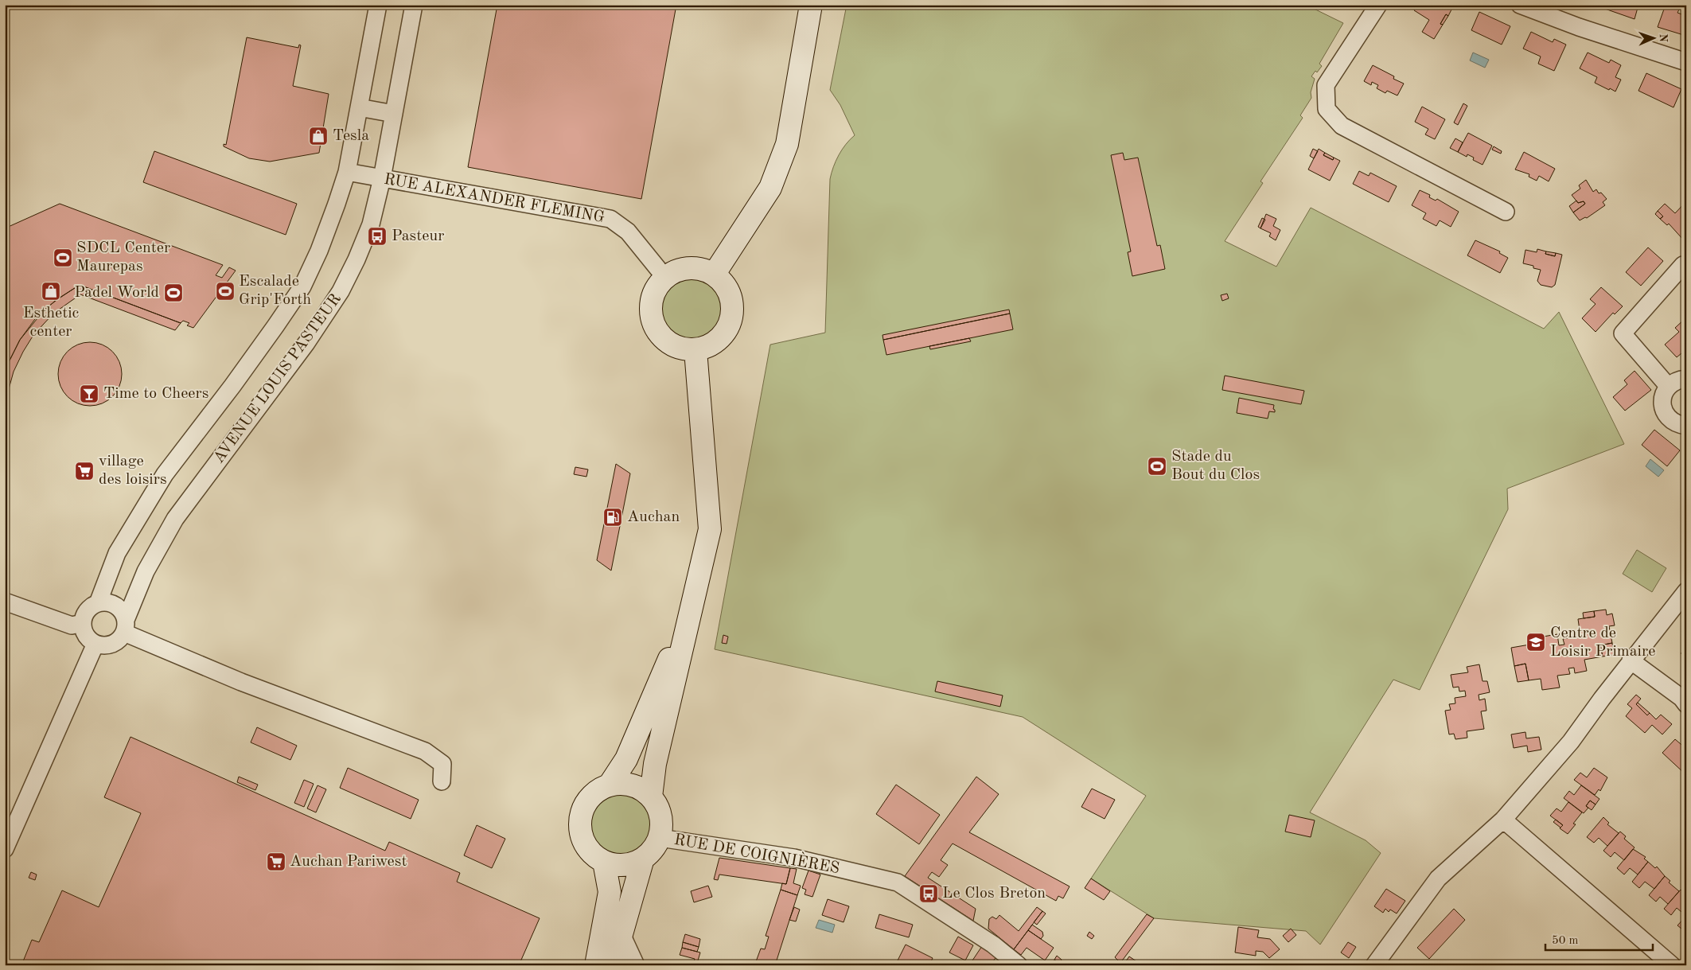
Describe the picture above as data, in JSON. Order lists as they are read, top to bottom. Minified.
{"streets":{"street":["RUE ALEXANDER FLEMING","AVENUE LOUIS PASTEUR","RUE DE COIGNIÈRES"]},"crossings":[["RUE ALEXANDER FLEMING","AVENUE LOUIS PASTEUR"]],"places":{"shop":["Tesla","Esthetic center"],"bus stop":["Pasteur","Le Clos Breton"],"sports":["SDCL Center Maurepas","Escalade Grip'Forth","Padel World","Stade du Bout du Clos"],"bar":["Time to Cheers"],"supermarket":["village des loisirs","Auchan Pariwest"],"fuel station":["Auchan"],"school or university":["Centre de Loisir Primaire"]},"scale_bar":"50 m","north":"right"}
